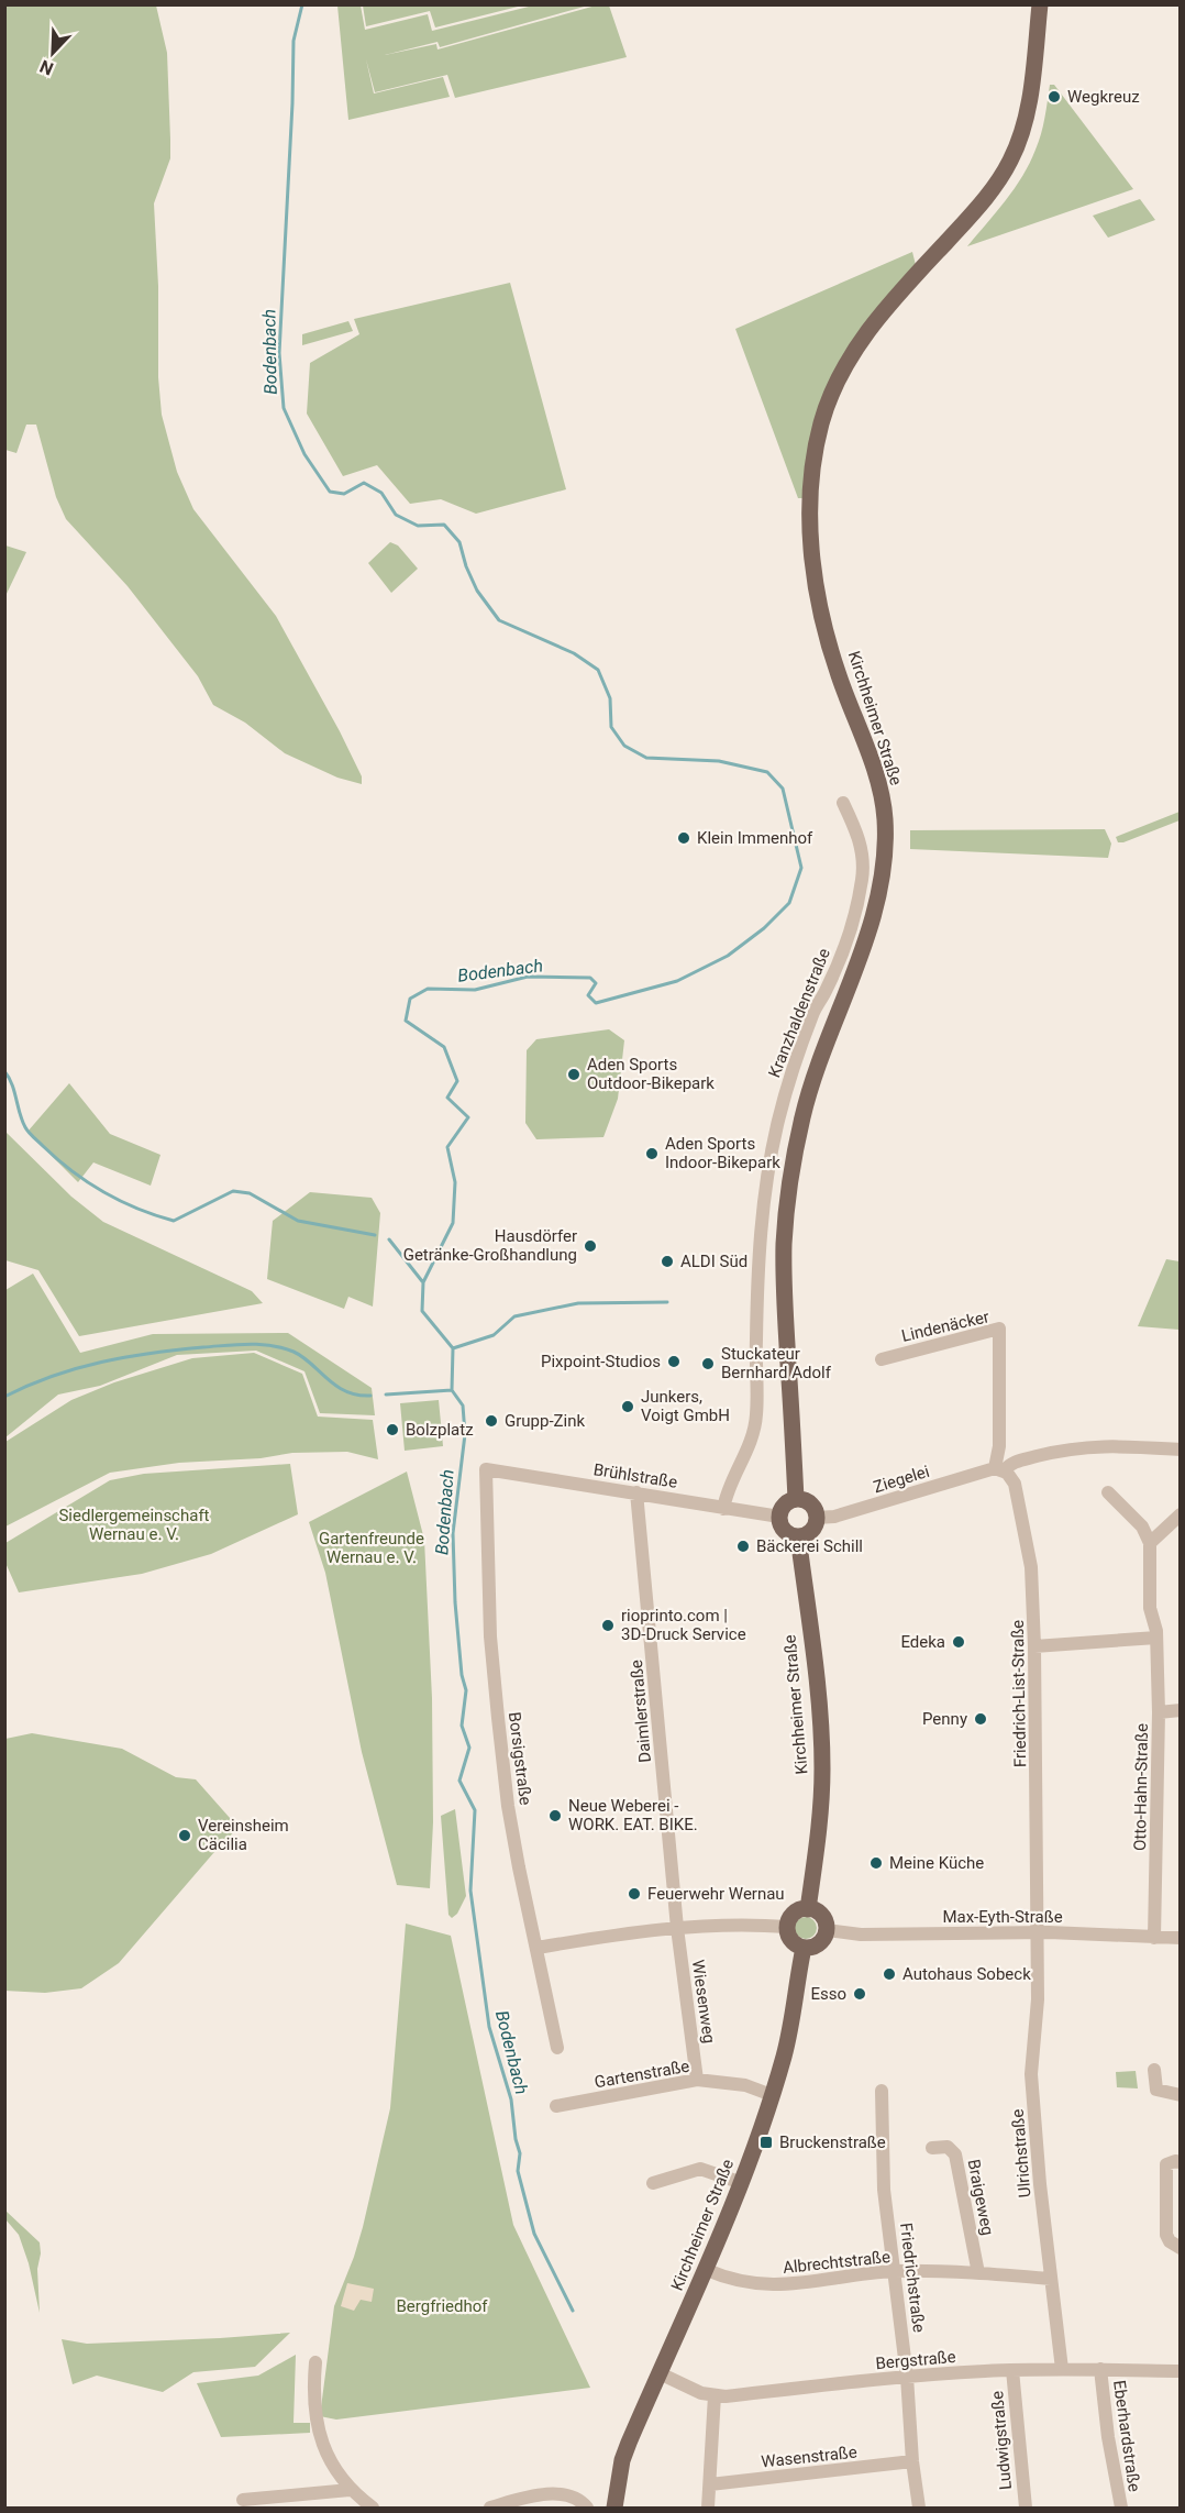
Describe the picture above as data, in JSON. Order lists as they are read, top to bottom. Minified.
{"streets":{"main road":["Kirchheimer Straße"],"street":["Kranzhaldenstraße","Lindenäcker","Brühlstraße","Ziegelei","Friedrich-List-Straße","Daimlerstraße","Borsigstraße","Otto-Hahn-Straße","Max-Eyth-Straße","Wiesenweg","Gartenstraße","Ulrichstraße","Braigeweg","Albrechtstraße","Friedrichstraße","Bergstraße","Eberhardstraße","Ludwigstraße","Wasenstraße"]},"crossings":[["Kirchheimer Straße","Brühlstraße"],["Kirchheimer Straße","Ziegelei"],["Kirchheimer Straße","Max-Eyth-Straße"],["Kirchheimer Straße","Gartenstraße"],["Kirchheimer Straße","Albrechtstraße"],["Kirchheimer Straße","Bergstraße"],["Kranzhaldenstraße","Brühlstraße"],["Lindenäcker","Ziegelei"],["Lindenäcker","Friedrich-List-Straße"],["Brühlstraße","Ziegelei"],["Brühlstraße","Daimlerstraße"],["Brühlstraße","Borsigstraße"],["Ziegelei","Friedrich-List-Straße"],["Friedrich-List-Straße","Max-Eyth-Straße"],["Friedrich-List-Straße","Ulrichstraße"],["Daimlerstraße","Wiesenweg"],["Otto-Hahn-Straße","Max-Eyth-Straße"],["Max-Eyth-Straße","Ulrichstraße"],["Wiesenweg","Gartenstraße"],["Ulrichstraße","Albrechtstraße"],["Ulrichstraße","Bergstraße"],["Braigeweg","Albrechtstraße"],["Albrechtstraße","Friedrichstraße"],["Friedrichstraße","Bergstraße"],["Friedrichstraße","Wasenstraße"],["Bergstraße","Eberhardstraße"],["Bergstraße","Ludwigstraße"]],"water":["Bodenbach"],"parks":["Siedlergemeinschaft Wernau e. V.","Gartenfreunde Wernau e. V.","Bergfriedhof"],"places":{"other":["Wegkreuz","Klein Immenhof","Aden Sports Outdoor-Bikepark","Aden Sports Indoor-Bikepark","Hausdörfer Getränke-Großhandlung","ALDI Süd","Pixpoint-Studios","Stuckateur Bernhard Adolf","Junkers, Voigt GmbH","Grupp-Zink","Bolzplatz","Bäckerei Schill","rioprinto.com | 3D-Druck Service","Edeka","Penny","Neue Weberei - WORK. EAT. BIKE.","Vereinsheim Cäcilia","Meine Küche","Feuerwehr Wernau","Autohaus Sobeck","Esso"],"transit":["Bruckenstraße"]},"north":"bottom left"}
